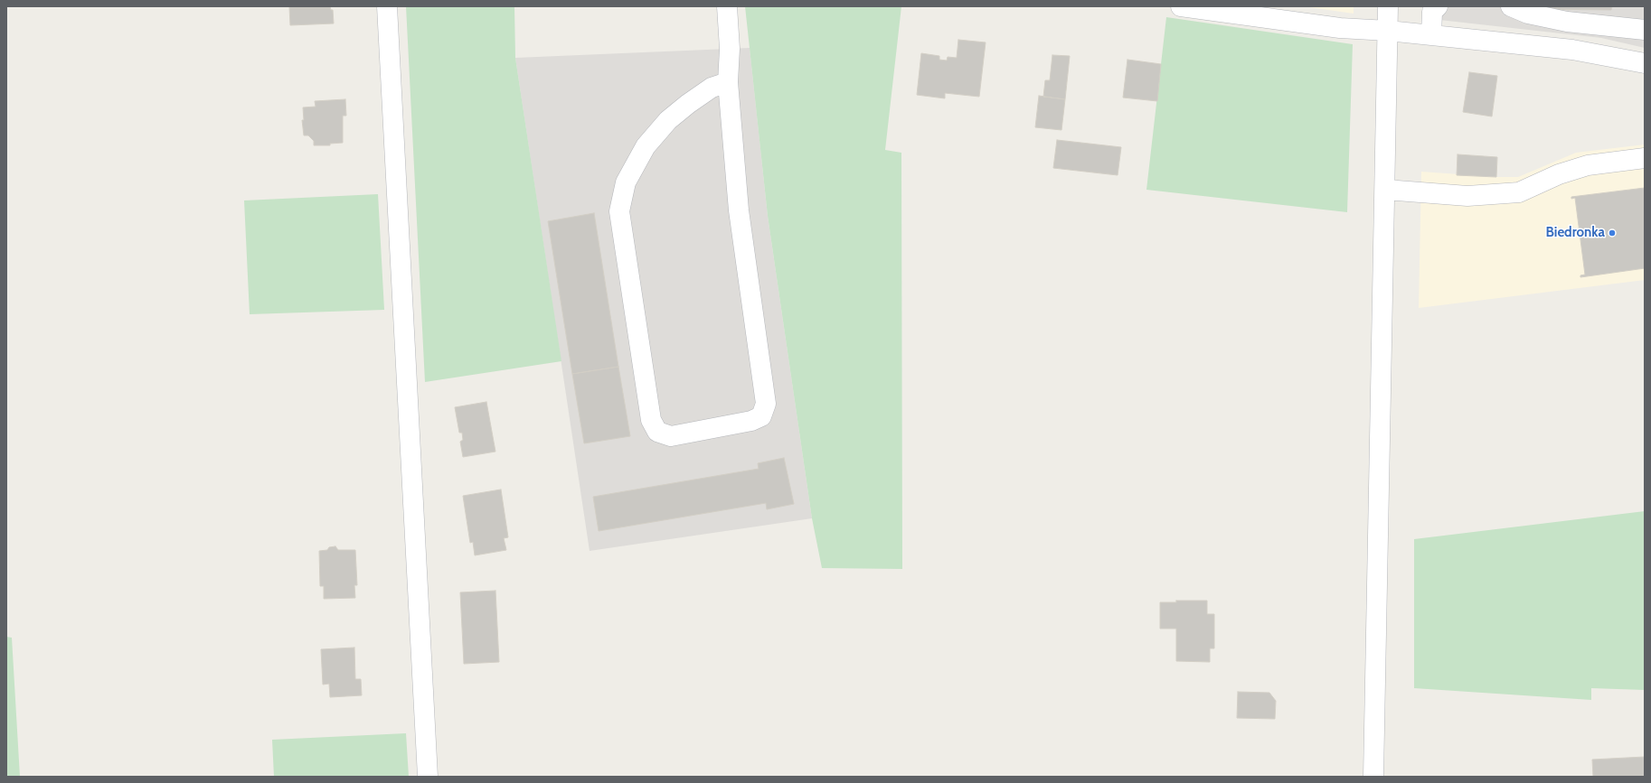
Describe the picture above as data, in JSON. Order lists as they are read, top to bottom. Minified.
{"places":["Biedronka"]}
